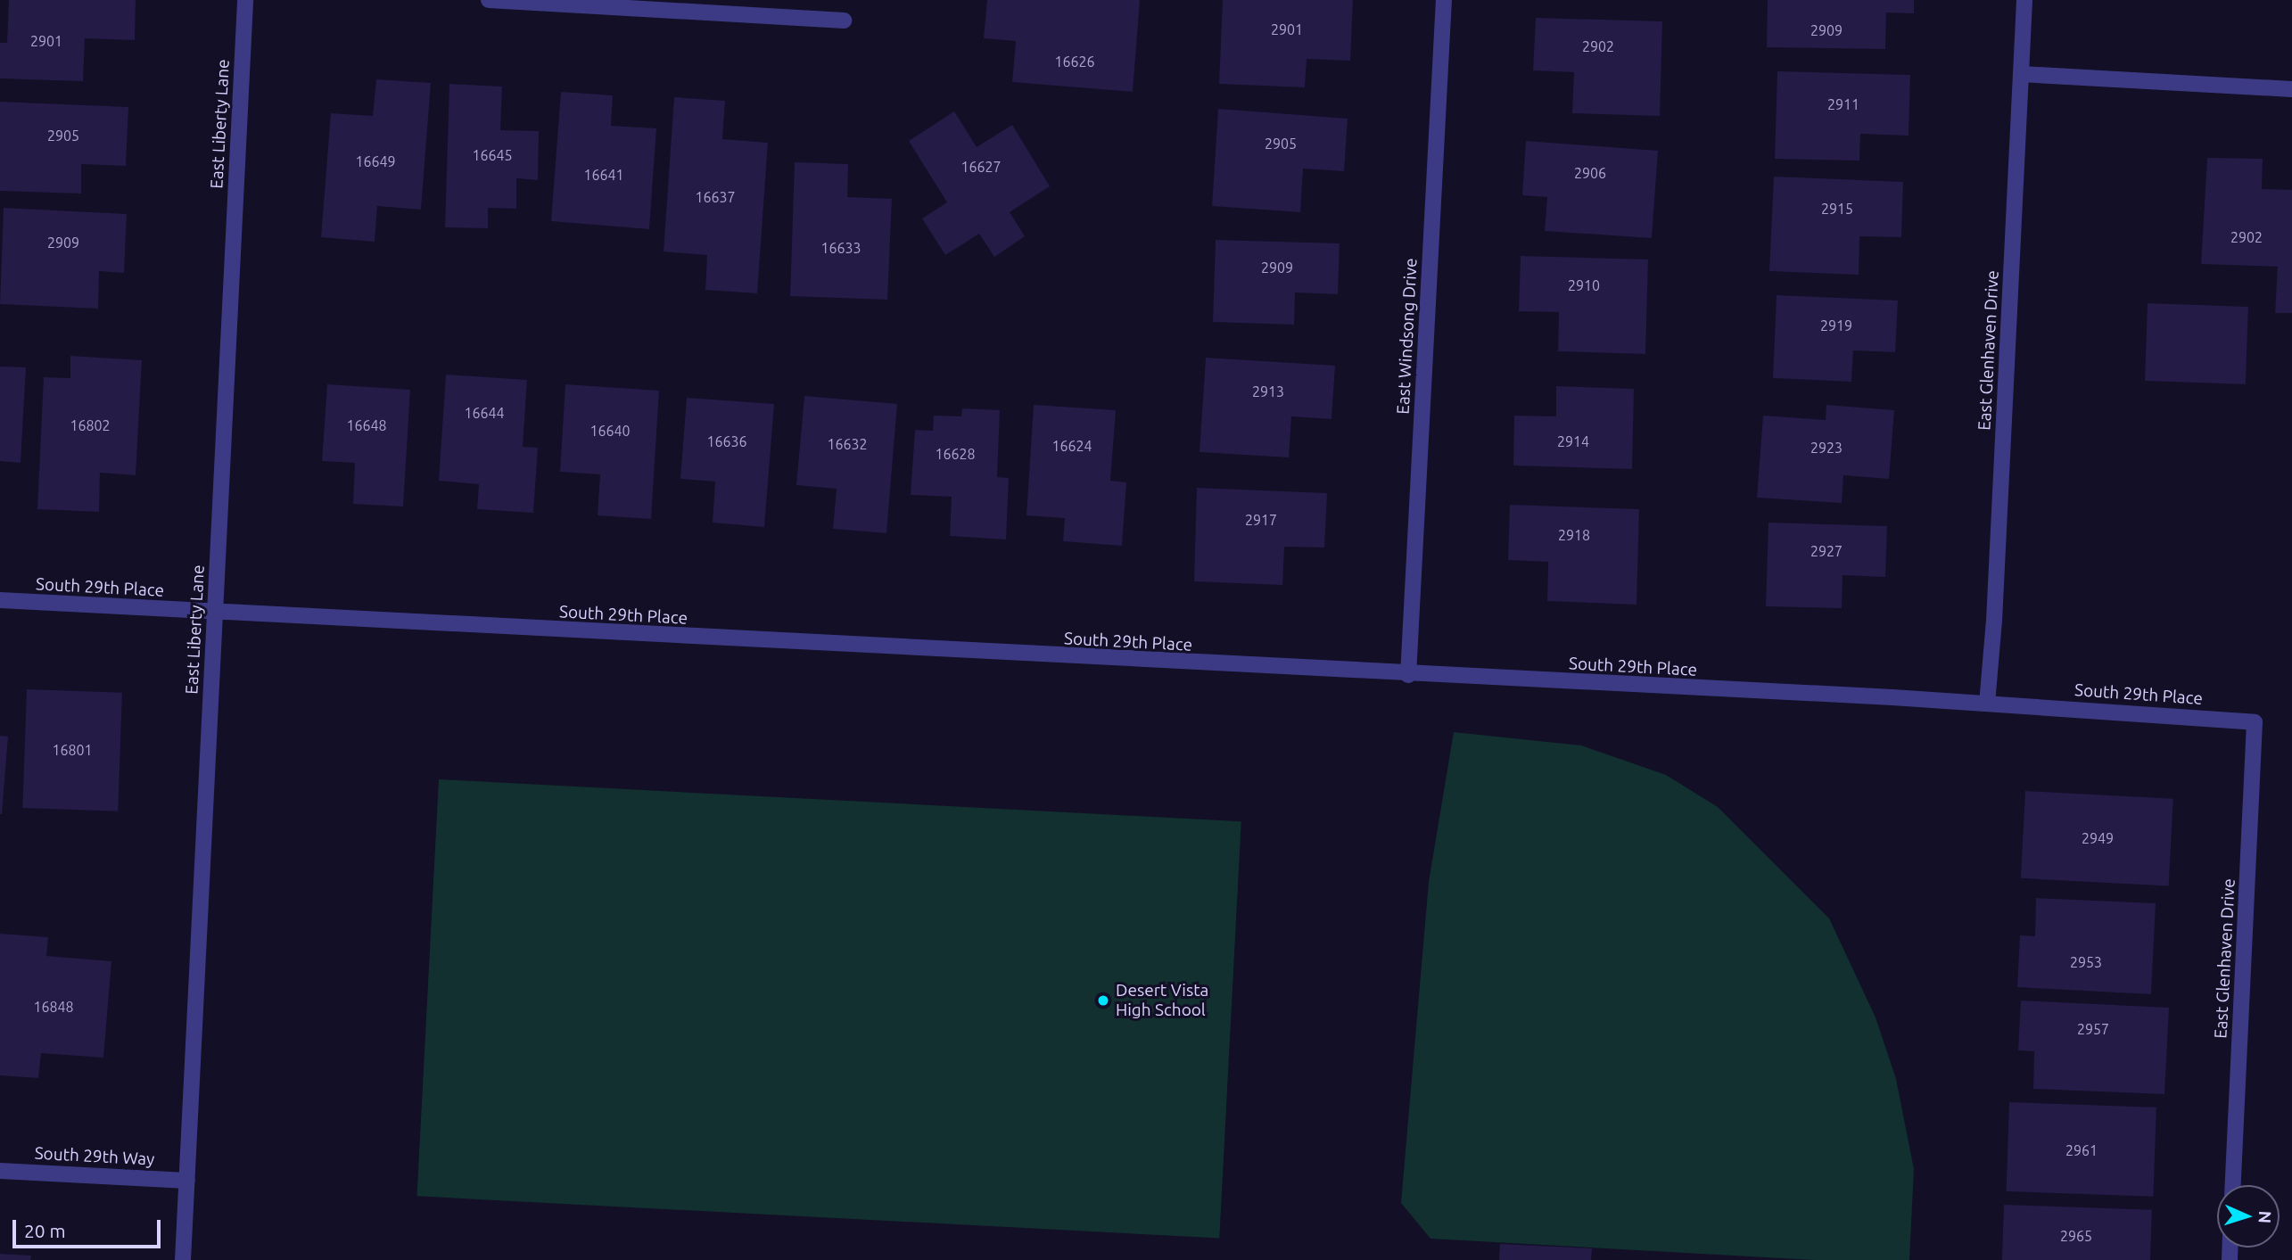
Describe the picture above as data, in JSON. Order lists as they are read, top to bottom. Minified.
{"streets":{"street":["East Liberty Lane","East Windsong Drive","East Glenhaven Drive","South 29th Place","South 29th Way"]},"crossings":[["East Liberty Lane","South 29th Place"],["East Liberty Lane","South 29th Way"],["East Windsong Drive","South 29th Place"],["East Glenhaven Drive","South 29th Place"]],"places":["Desert Vista High School"],"house_numbers":["2901","2909","2901","2902","16626","2911","2905","2905","16645","16649","16627","2906","16641","16637","2915","2902","2909","16633","2909","2910","2919","2913","16644","16802","16648","16640","16636","2914","16632","16624","2923","16628","2917","2918","2927","16801","2949","2953","16848","2957","2961","2965"],"scale_bar":"20 m","north":"right"}
